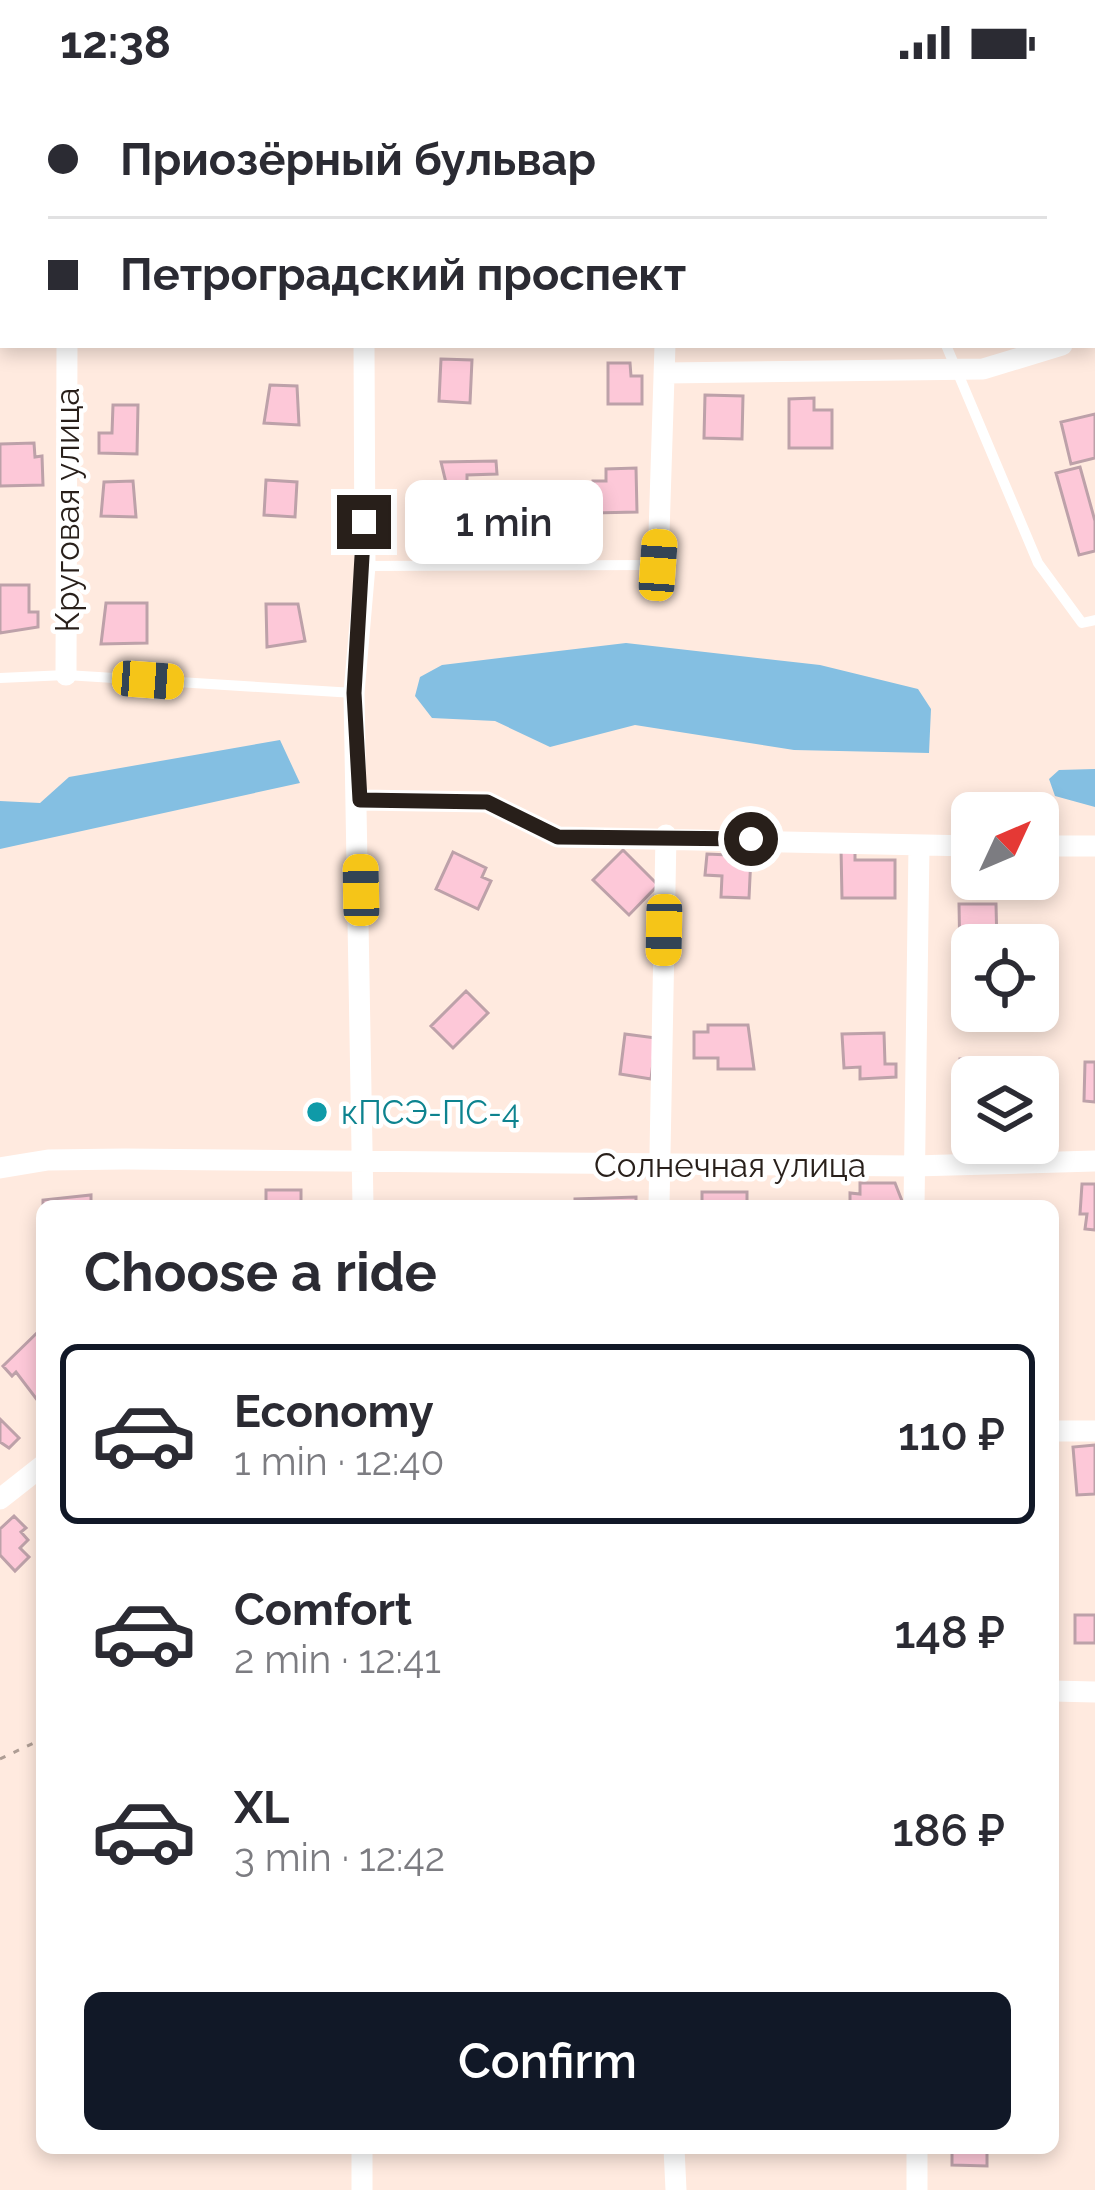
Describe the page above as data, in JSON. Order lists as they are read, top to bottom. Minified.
{"streets":{"street":["Круговая улица","Солнечная улица"]},"places":["кПСЭ-ПС-4"],"north":"top right","page":{"status":"12:38","banner":["Приозёрный бульвар","Петроградский проспект"],"bubble":"1 min","heading":"Choose a ride","list":[{"name":"Economy","note":"1 min · 12:40","value":"110 ₽"},{"name":"Comfort","note":"2 min · 12:41","value":"148 ₽"},{"name":"XL","note":"3 min · 12:42","value":"186 ₽"}],"buttons":"Confirm"}}
